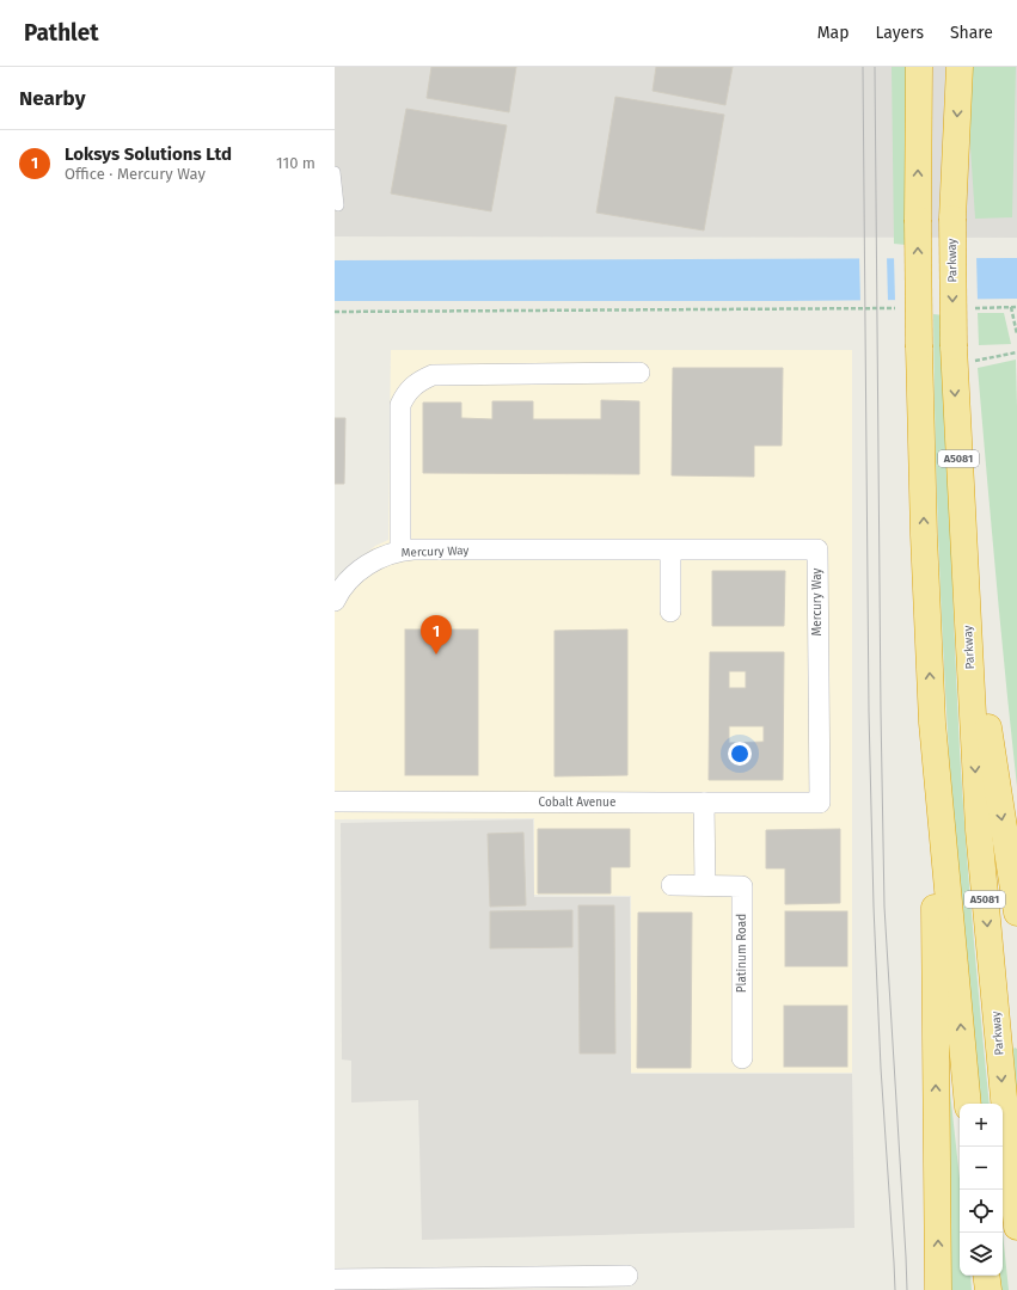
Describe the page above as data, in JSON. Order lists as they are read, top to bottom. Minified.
{"streets":{"highway":["Parkway","A5081"],"street":["Mercury Way","Cobalt Avenue","Platinum Road"]},"crossings":[["Parkway","A5081"],["Mercury Way","Cobalt Avenue"]],"page":{"header":"Pathlet","nav":["Map","Layers","Share"],"heading":"Nearby","list":[{"mark":"1","name":"Loksys Solutions Ltd","note":"Office · Mercury Way","value":"110 m"}],"pins":"1","map_buttons":["+","−"]}}
